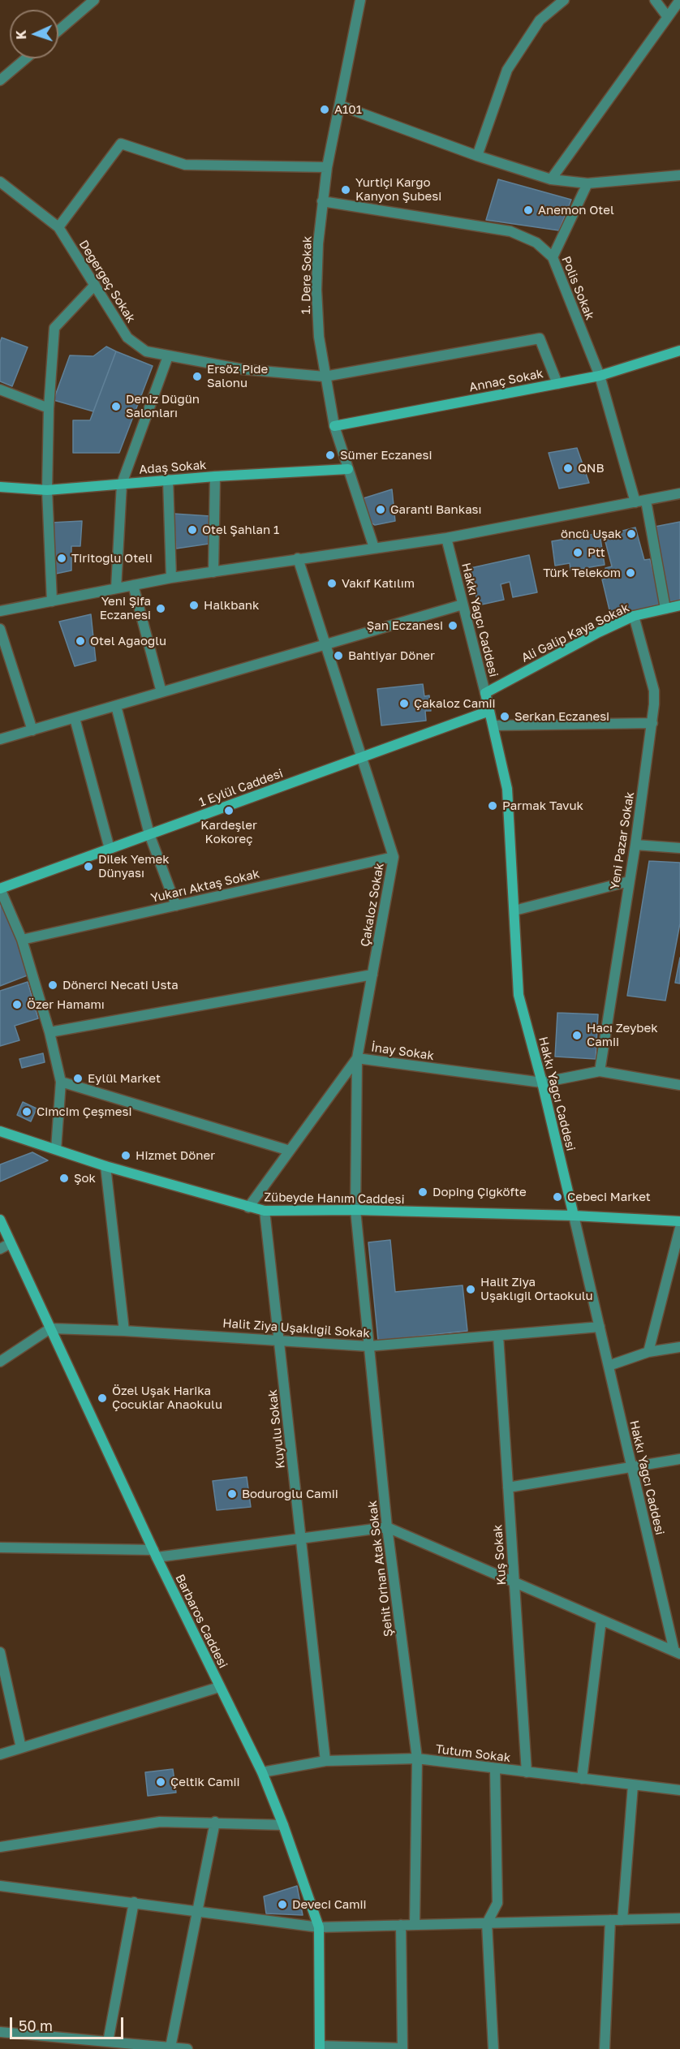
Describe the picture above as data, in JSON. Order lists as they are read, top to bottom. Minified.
{"streets":{"main road":["Annaç Sokak","Adaş Sokak","Hakkı Yağcı Caddesi","Ali Galip Kaya Sokak","1 Eylül Caddesi","Zübeyde Hanım Caddesi","Barbaros Caddesi"],"street":["1. Dere Sokak","Değergeç Sokak","Polis Sokak","Yeni Pazar Sokak","Yukarı Aktaş Sokak","Çakaloz Sokak","İnay Sokak","Halit Ziya Uşaklıgil Sokak","Kuyulu Sokak","Kuş Sokak","Şehit Orhan Atak Sokak","Tutum Sokak"]},"crossings":[["1. Dere Sokak","Değergeç Sokak"],["1. Dere Sokak","Polis Sokak"],["1. Dere Sokak","Annaç Sokak"],["1. Dere Sokak","Adaş Sokak"],["Değergeç Sokak","Annaç Sokak"],["Polis Sokak","Annaç Sokak"],["Hakkı Yağcı Caddesi","Ali Galip Kaya Sokak"],["Hakkı Yağcı Caddesi","1 Eylül Caddesi"],["Hakkı Yağcı Caddesi","İnay Sokak"],["Hakkı Yağcı Caddesi","Zübeyde Hanım Caddesi"],["Hakkı Yağcı Caddesi","Halit Ziya Uşaklıgil Sokak"],["Ali Galip Kaya Sokak","Yeni Pazar Sokak"],["1 Eylül Caddesi","Çakaloz Sokak"],["Yeni Pazar Sokak","İnay Sokak"],["Yukarı Aktaş Sokak","Çakaloz Sokak"],["Çakaloz Sokak","İnay Sokak"],["Çakaloz Sokak","Zübeyde Hanım Caddesi"],["Çakaloz Sokak","Şehit Orhan Atak Sokak"],["İnay Sokak","Zübeyde Hanım Caddesi"],["Zübeyde Hanım Caddesi","Kuyulu Sokak"],["Zübeyde Hanım Caddesi","Şehit Orhan Atak Sokak"],["Halit Ziya Uşaklıgil Sokak","Kuyulu Sokak"],["Halit Ziya Uşaklıgil Sokak","Kuş Sokak"],["Halit Ziya Uşaklıgil Sokak","Şehit Orhan Atak Sokak"],["Halit Ziya Uşaklıgil Sokak","Barbaros Caddesi"],["Kuyulu Sokak","Tutum Sokak"],["Kuş Sokak","Tutum Sokak"],["Şehit Orhan Atak Sokak","Tutum Sokak"],["Barbaros Caddesi","Tutum Sokak"]],"places":["A101","Yurtiçi Kargo Kanyon Şubesi","Anemon Otel","Ersöz Pide Salonu","Deniz Düğün Salonları","Sümer Eczanesi","QNB","Garanti Bankası","Otel Şahlan 1","öncü Uşak","Ptt","Tiritoğlu Oteli","Türk Telekom","Vakıf Katılım","Halkbank","Yeni Şifa Eczanesi","Şan Eczanesi","Otel Ağaoğlu","Bahtiyar Döner","Çakaloz Camii","Serkan Eczanesi","Parmak Tavuk","Kardeşler Kokoreç","Dilek Yemek Dünyası","Dönerci Necati Usta","Özer Hamamı","Hacı Zeybek Camii","Eylül Market","Cimcim Çeşmesi","Hizmet Döner","Şok","Doping Çiğköfte","Cebeci Market","Halit Ziya Uşaklıgil Ortaokulu","Özel Uşak Harika Çocuklar Anaokulu","Boduroğlu Camii","Çeltik Camii","Deveci Camii"],"scale_bar":"50 m","north":"left"}
